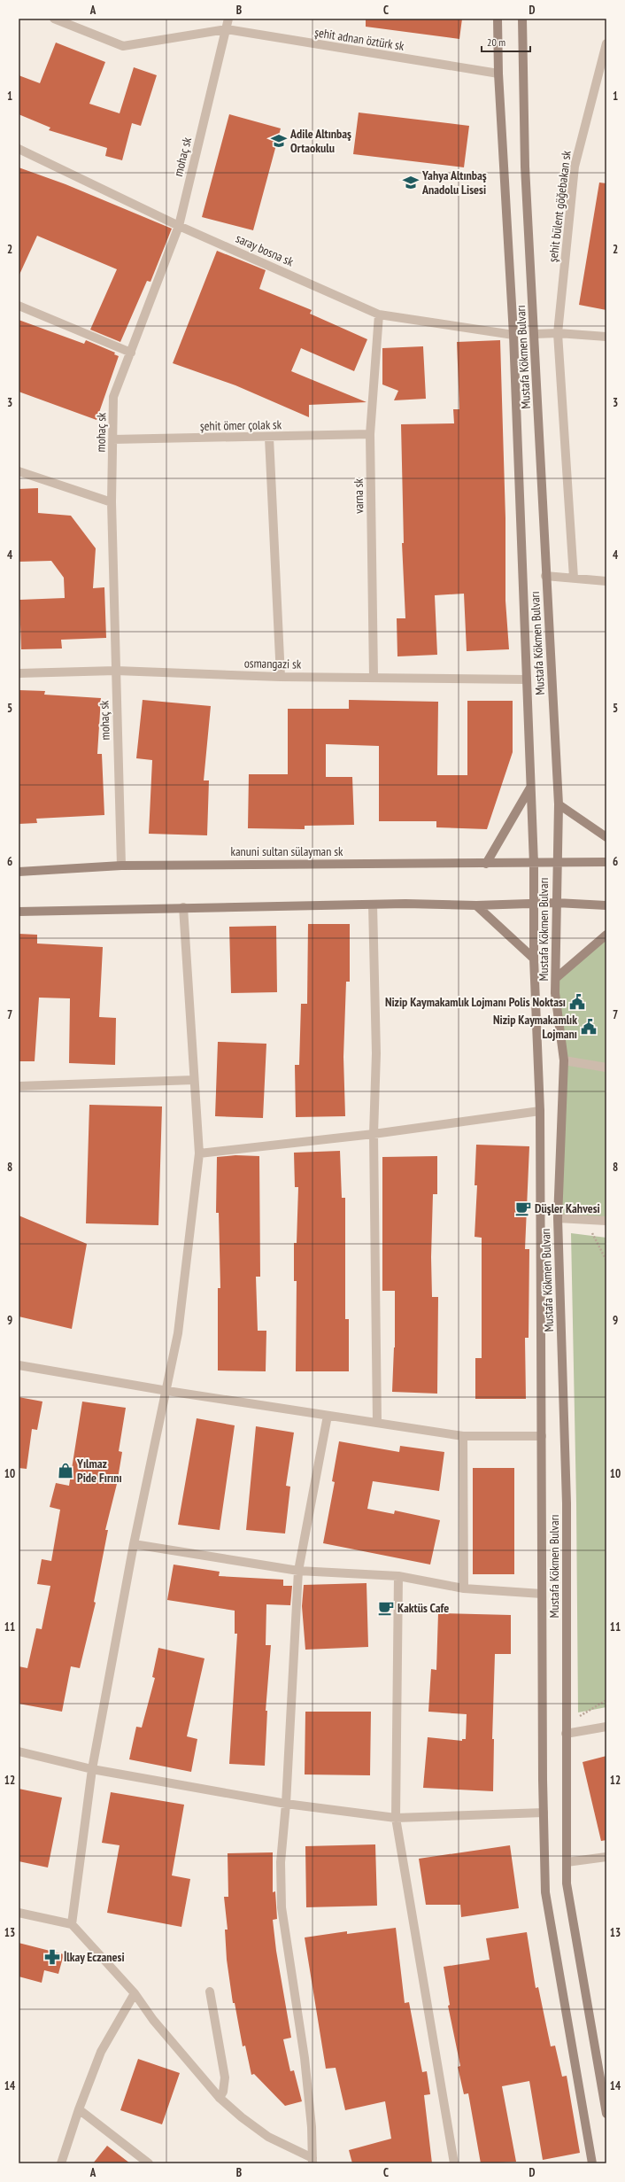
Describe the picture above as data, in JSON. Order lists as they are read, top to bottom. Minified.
{"streets":{"main road":["Mustafa Kökmen Bulvarı","kanuni sultan sülayman sk"],"street":["şehit adnan öztürk sk","mohaç sk","şehit bülent göğebakan sk","saray bosna sk","şehit ömer çolak sk","varna sk","osmangazi sk"]},"crossings":[["şehit adnan öztürk sk","mohaç sk"],["şehit adnan öztürk sk","Mustafa Kökmen Bulvarı"],["mohaç sk","saray bosna sk"],["mohaç sk","şehit ömer çolak sk"],["mohaç sk","osmangazi sk"],["mohaç sk","kanuni sultan sülayman sk"],["saray bosna sk","Mustafa Kökmen Bulvarı"],["saray bosna sk","varna sk"],["Mustafa Kökmen Bulvarı","osmangazi sk"],["Mustafa Kökmen Bulvarı","kanuni sultan sülayman sk"],["şehit ömer çolak sk","varna sk"],["varna sk","osmangazi sk"]],"places":{"school or university":["Adile Altınbaş Ortaokulu","Yahya Altınbaş Anadolu Lisesi"],"public building":["Nizip Kaymakamlık Lojmanı Polis Noktası","Nizip Kaymakamlık Lojmanı"],"cafe":["Düşler Kahvesi","Kaktüs Cafe"],"shop":["Yılmaz Pide Fırını"],"pharmacy":["İlkay Eczanesi"]},"scale_bar":"20 m","grid":{"columns":["A","B","C","D"],"rows":["1","2","3","4","5","6","7","8","9","10","11","12","13","14"]}}
